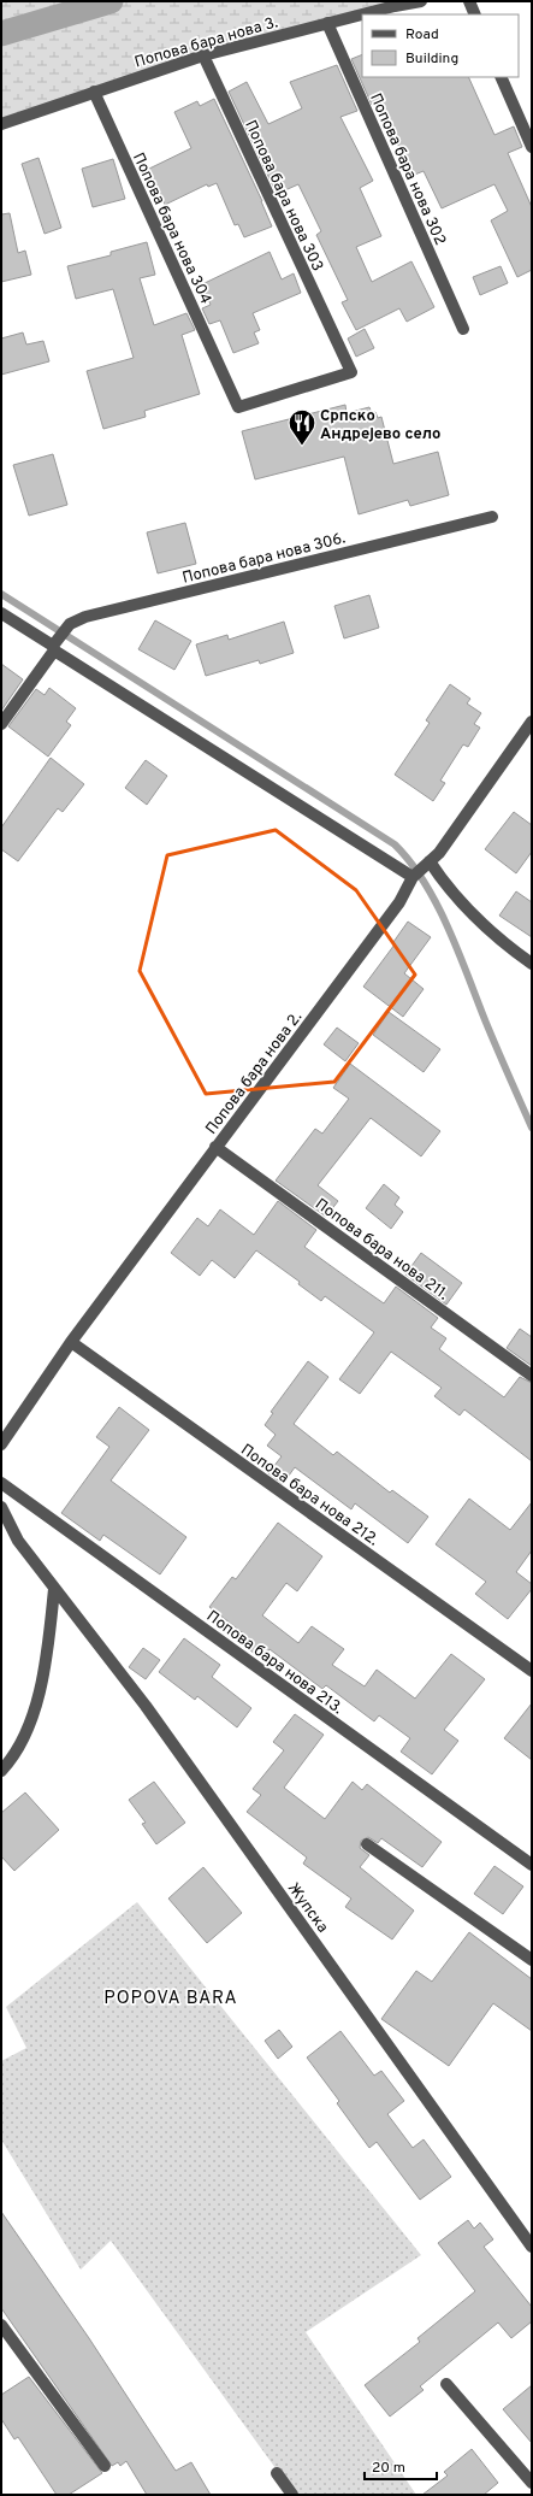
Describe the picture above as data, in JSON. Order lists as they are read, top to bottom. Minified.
{"streets":{"street":["Попова бара нова 3.","Попова бара нова 302","Попова бара нова 303","Попова бара нова 304","Попова бара нова 306.","Попова бара нова 2.","Попова бара нова 211.","Попова бара нова 212.","Попова бара нова 213.","Жупска"]},"crossings":[["Попова бара нова 3.","Попова бара нова 302"],["Попова бара нова 3.","Попова бара нова 303"],["Попова бара нова 3.","Попова бара нова 304"],["Попова бара нова 303","Попова бара нова 304"],["Попова бара нова 2.","Попова бара нова 211."],["Попова бара нова 2.","Попова бара нова 212."]],"districts":["POPOVA BARA"],"places":{"restaurant":["Српско Андрејево село"]},"legend":["Road","Building"],"scale_bar":"20 m"}
